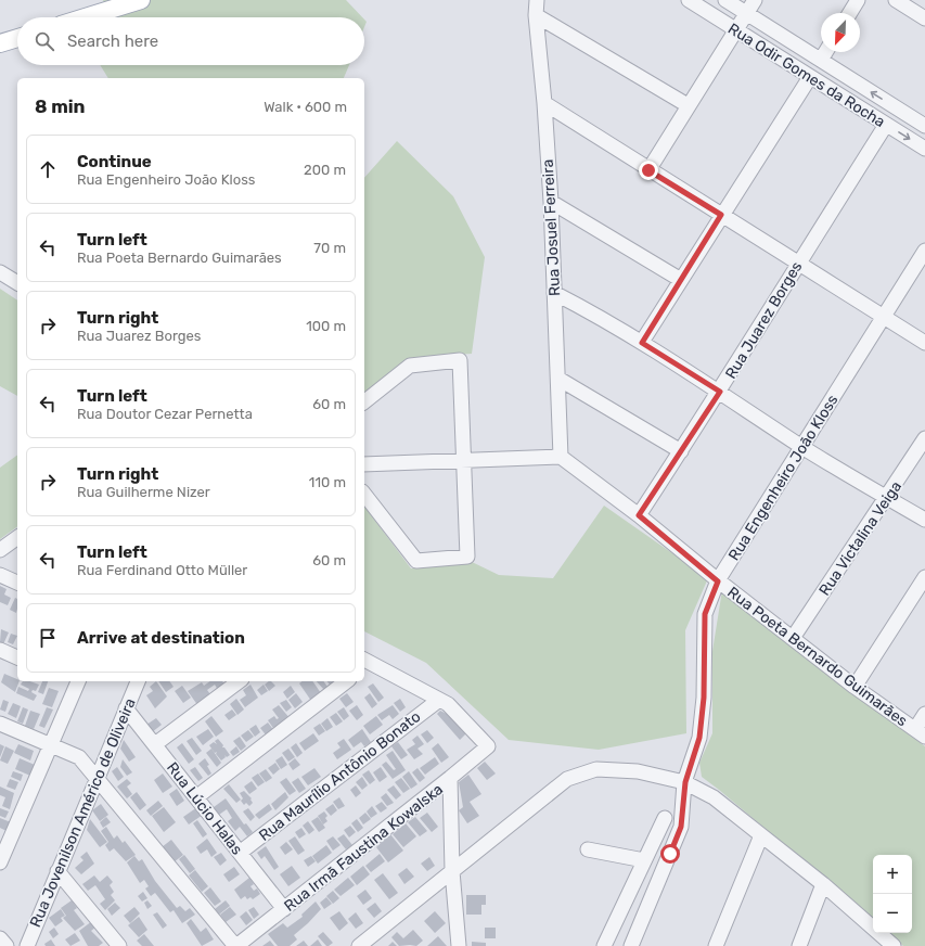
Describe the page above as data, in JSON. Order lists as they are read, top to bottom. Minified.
{"streets":{"street":["Rua Odir Gomes da Rocha","Rua Josuel Ferreira","Rua Juarez Borges","Rua Engenheiro João Kloss","Rua Victalina Veiga","Rua Poeta Bernardo Guimarães","Rua Maurílio Antônio Bonato","Rua Lúcio Halas","Rua Jovenilson Américo de Oliveira","Rua Irmã Faustina Kowalska"]},"crossings":[["Rua Odir Gomes da Rocha","Rua Juarez Borges"],["Rua Josuel Ferreira","Rua Poeta Bernardo Guimarães"],["Rua Juarez Borges","Rua Poeta Bernardo Guimarães"],["Rua Engenheiro João Kloss","Rua Poeta Bernardo Guimarães"],["Rua Victalina Veiga","Rua Poeta Bernardo Guimarães"],["Rua Maurílio Antônio Bonato","Rua Lúcio Halas"],["Rua Maurílio Antônio Bonato","Rua Irmã Faustina Kowalska"],["Rua Lúcio Halas","Rua Jovenilson Américo de Oliveira"],["Rua Lúcio Halas","Rua Irmã Faustina Kowalska"]],"north":"bottom left","page":{"search":"Search here","heading":["8 min","Walk · 600 m"],"list":[["Continue","Rua Engenheiro João Kloss","200 m"],["Turn left","Rua Poeta Bernardo Guimarães","70 m"],["Turn right","Rua Juarez Borges","100 m"],["Turn left","Rua Doutor Cezar Pernetta","60 m"],["Turn right","Rua Guilherme Nizer","110 m"],["Turn left","Rua Ferdinand Otto Müller","60 m"],"Arrive at destination"],"map_buttons":["+","−"]}}
